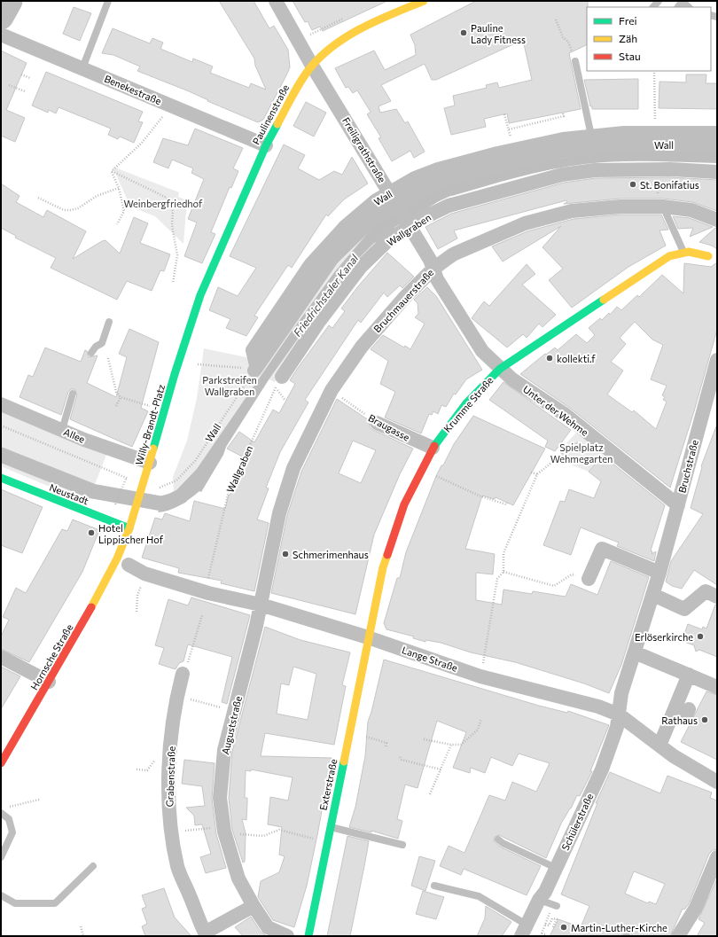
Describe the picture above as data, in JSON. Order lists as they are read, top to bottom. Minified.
{"streets":{"main road":["Paulinenstraße","Krumme Straße","Willy-Brandt-Platz","Neustadt","Hornsche Straße","Exterstraße"],"street":["Benekestraße","Wall","Freiligrathstraße","Wallgraben","Bruchmauerstraße","Unter der Wehme","Braugasse","Allee","Bruchstraße","Lange Straße","Auguststraße","Grabenstraße","Schülerstraße"]},"crossings":[["Benekestraße","Paulinenstraße"],["Paulinenstraße","Freiligrathstraße"],["Paulinenstraße","Willy-Brandt-Platz"],["Wall","Freiligrathstraße"],["Freiligrathstraße","Wallgraben"],["Freiligrathstraße","Bruchmauerstraße"],["Freiligrathstraße","Krumme Straße"],["Freiligrathstraße","Unter der Wehme"],["Wallgraben","Lange Straße"],["Bruchmauerstraße","Braugasse"],["Bruchmauerstraße","Lange Straße"],["Bruchmauerstraße","Auguststraße"],["Krumme Straße","Unter der Wehme"],["Krumme Straße","Braugasse"],["Krumme Straße","Lange Straße"],["Krumme Straße","Exterstraße"],["Unter der Wehme","Bruchstraße"],["Willy-Brandt-Platz","Allee"],["Willy-Brandt-Platz","Neustadt"],["Willy-Brandt-Platz","Hornsche Straße"],["Willy-Brandt-Platz","Lange Straße"],["Bruchstraße","Lange Straße"],["Bruchstraße","Schülerstraße"],["Hornsche Straße","Lange Straße"],["Lange Straße","Auguststraße"],["Lange Straße","Exterstraße"],["Lange Straße","Schülerstraße"]],"water":["Friedrichstaler Kanal"],"parks":["Weinbergfriedhof","Parkstreifen Wallgraben","Spielplatz Wehmegarten"],"places":["Pauline Lady Fitness","St. Bonifatius","kollekti.f","Hotel Lippischer Hof","Schmerimenhaus","Erlöserkirche","Rathaus","Martin-Luther-Kirche"],"legend":["Frei","Zäh","Stau"]}
